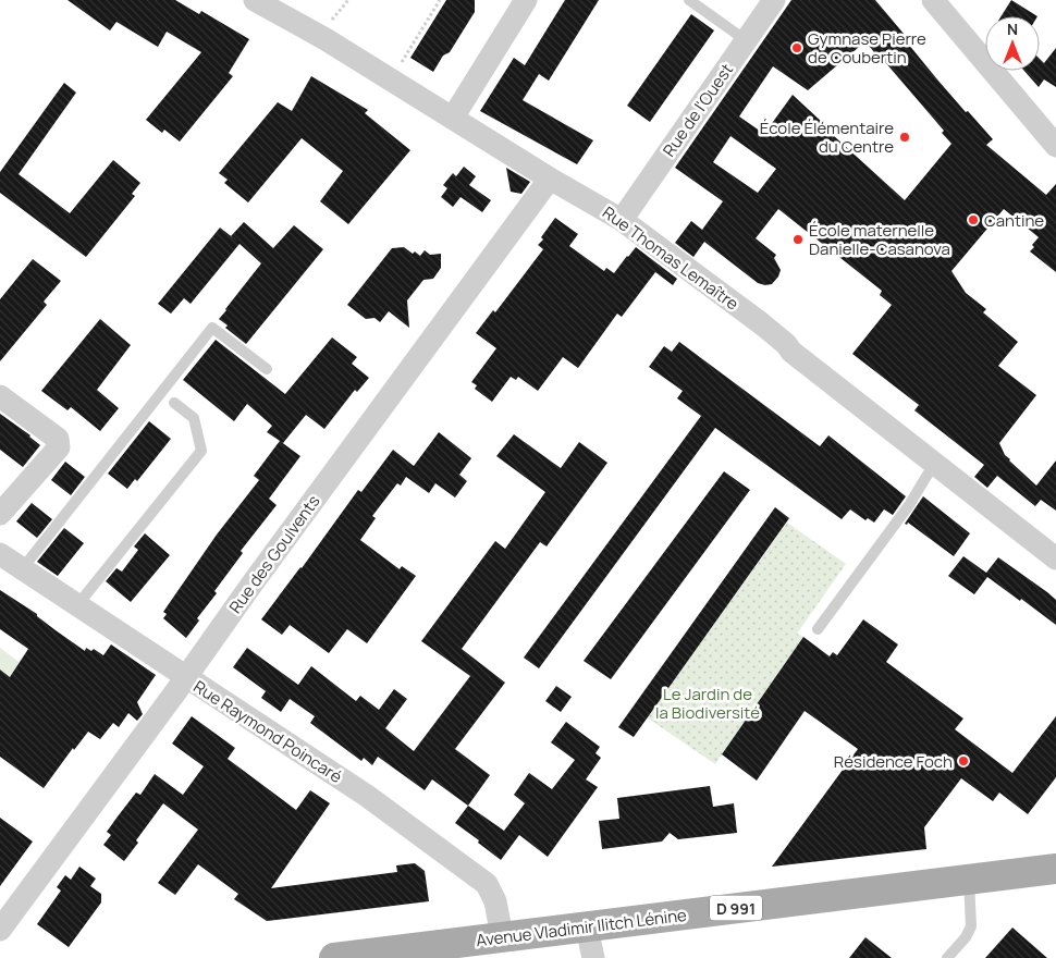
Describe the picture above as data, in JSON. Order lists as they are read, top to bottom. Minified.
{"streets":{"main road":["D 991","Avenue Vladimir Ilitch Lénine"],"street":["Rue de l'Ouest","Rue Thomas Lemaître","Rue des Goulvents","Rue Raymond Poincaré"]},"crossings":[["Rue de l'Ouest","Rue Thomas Lemaître"],["Rue Thomas Lemaître","Rue des Goulvents"],["Rue des Goulvents","Rue Raymond Poincaré"],["Rue Raymond Poincaré","Avenue Vladimir Ilitch Lénine"]],"parks":["Le Jardin de la Biodiversité"],"places":["Gymnase Pierre de Coubertin","École Élémentaire du Centre","Cantine","École maternelle Danielle-Casanova","Résidence Foch"],"north":"top"}
